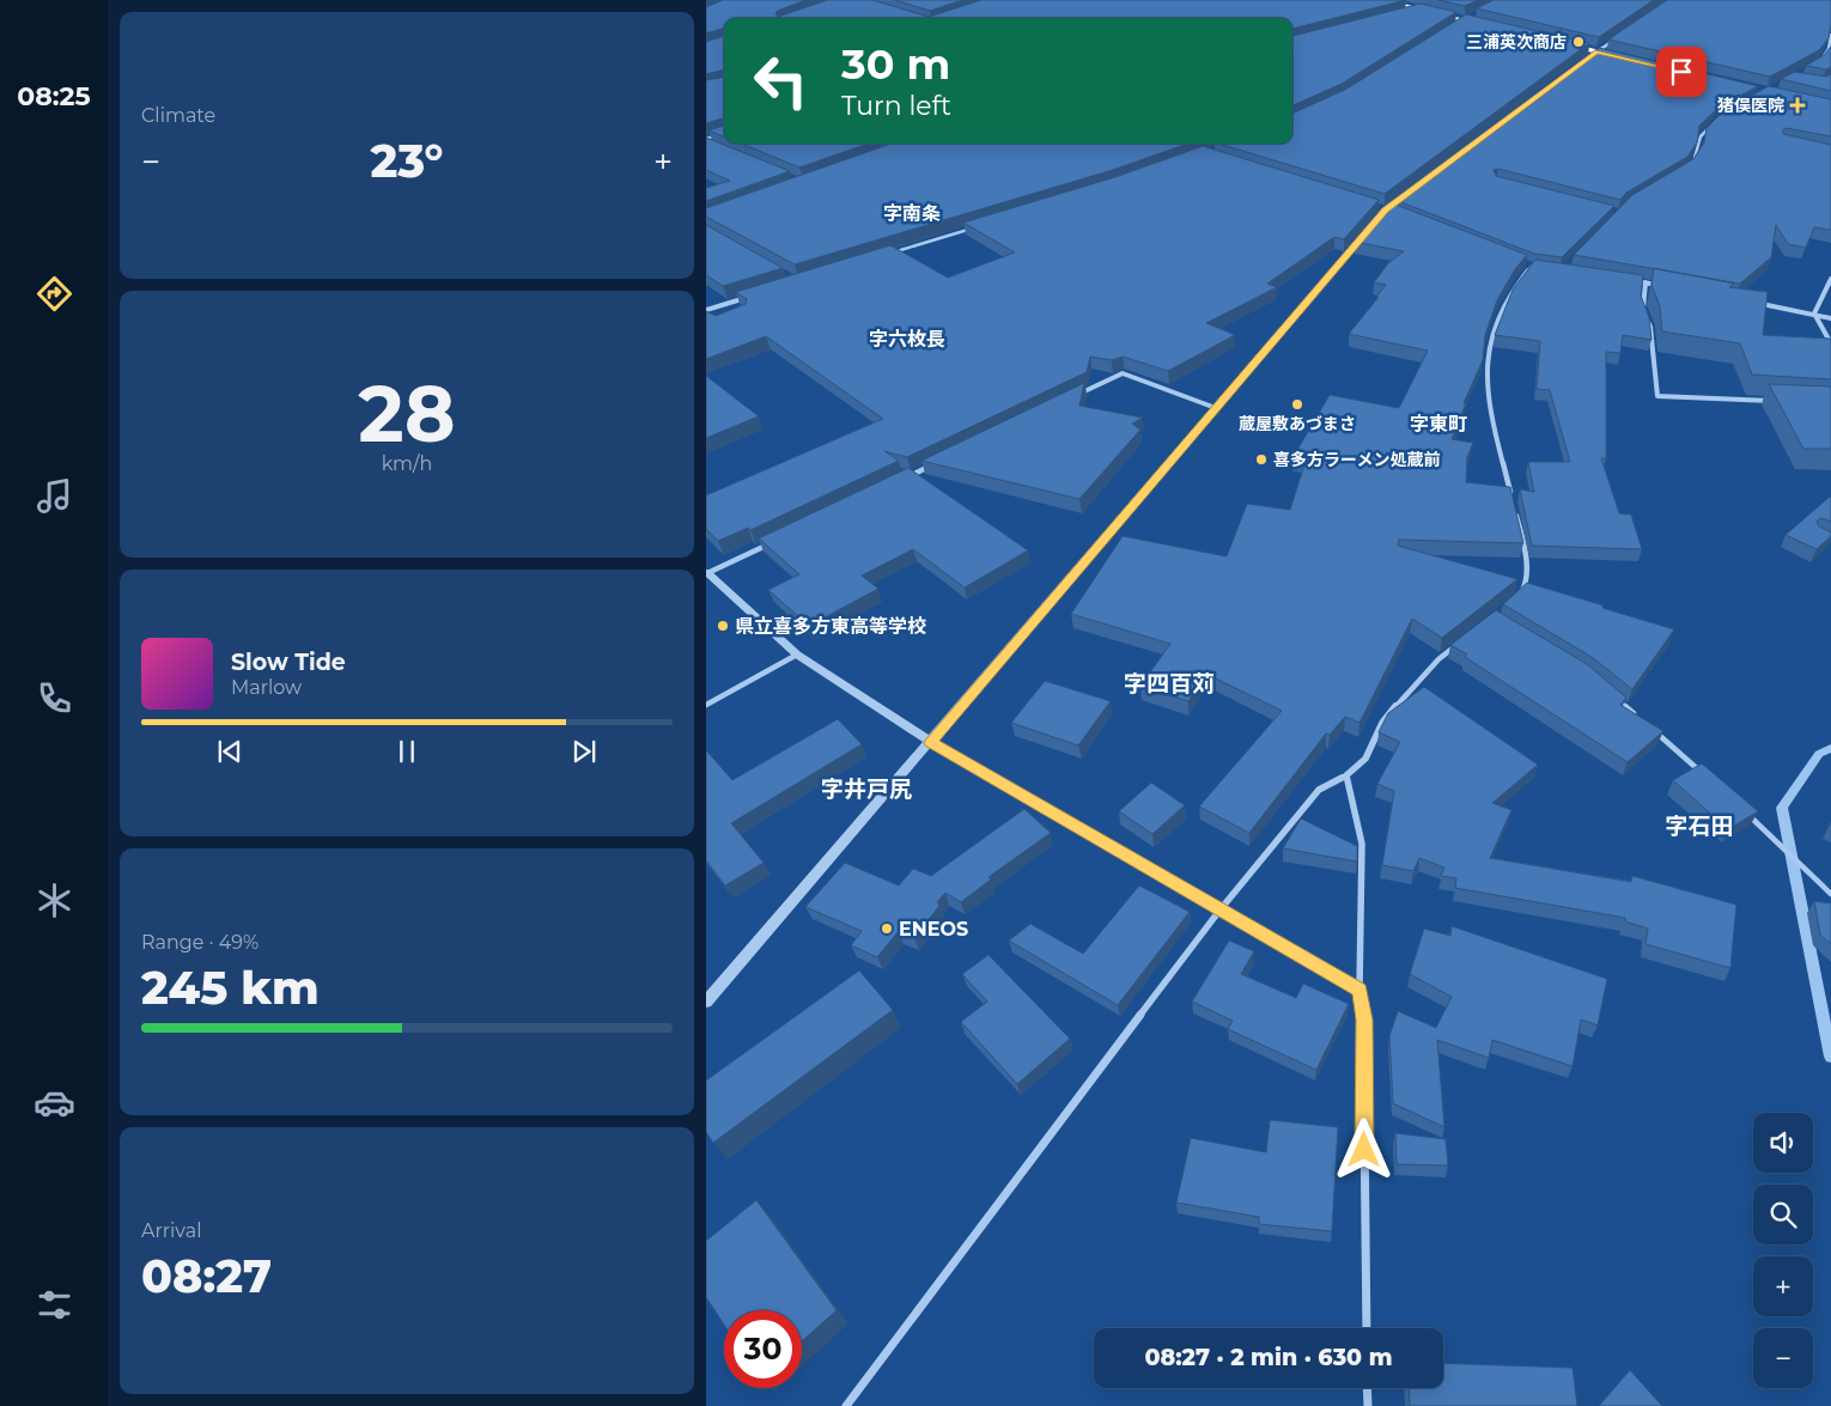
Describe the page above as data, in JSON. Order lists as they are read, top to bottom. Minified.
{"districts":["字南条","字六枚長","字東町","字四百苅","字井戸尻","字石田"],"places":{"other":["三浦英次商店","蔵屋敷あづまさ","喜多方ラーメン処蔵前","県立喜多方東高等学校","ENEOS"],"health":["猪俣医院"]},"page":{"tabs":"08:25","tile":["Climate",["28","km/h"],["Range · 49%","245 km"],["Arrival","08:27"]],"turn":["30 m","Turn left"],"heat":["−","23°","+"],"song":["Slow Tide","Marlow"],"map_buttons":["+","−"],"limit":"30","trip":"08:27 · 2 min · 630 m"}}
